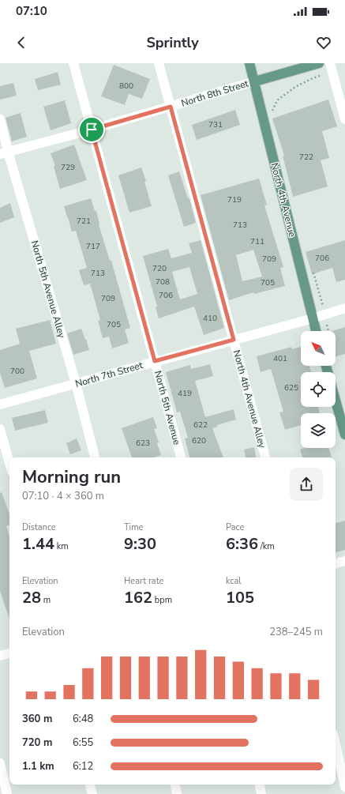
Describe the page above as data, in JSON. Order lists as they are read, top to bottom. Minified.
{"streets":{"main road":["North 8th Street","North 4th Avenue"],"street":["North 5th Avenue Alley","North 7th Street","North 4th Avenue Alley","North 5th Avenue"]},"crossings":[["North 8th Street","North 4th Avenue"],["North 8th Street","North 5th Avenue Alley"],["North 8th Street","North 4th Avenue Alley"],["North 8th Street","North 5th Avenue"],["North 4th Avenue","North 7th Street"],["North 5th Avenue Alley","North 7th Street"],["North 7th Street","North 4th Avenue Alley"],["North 7th Street","North 5th Avenue"]],"house_numbers":["800","731","722","729","719","721","713","711","717","706","709","720","713","708","705","706","709","410","705","401","700","625","419","622","620","623"],"north":"top left","page":{"status":"07:10","header":"Sprintly","heading":["Morning run","07:10 · 4 × 360 m"],"stats":[["Distance","1.44 km"],["Time","9:30"],["Pace","6:36 /km"],["Elevation","28 m"],["Heart rate","162 bpm"],["kcal","105"]],"chart":["Elevation","238–245 m"],"list":[{"name":"360 m","note":"6:48"},{"name":"720 m","note":"6:55"},{"name":"1.1 km","note":"6:12"}]}}
